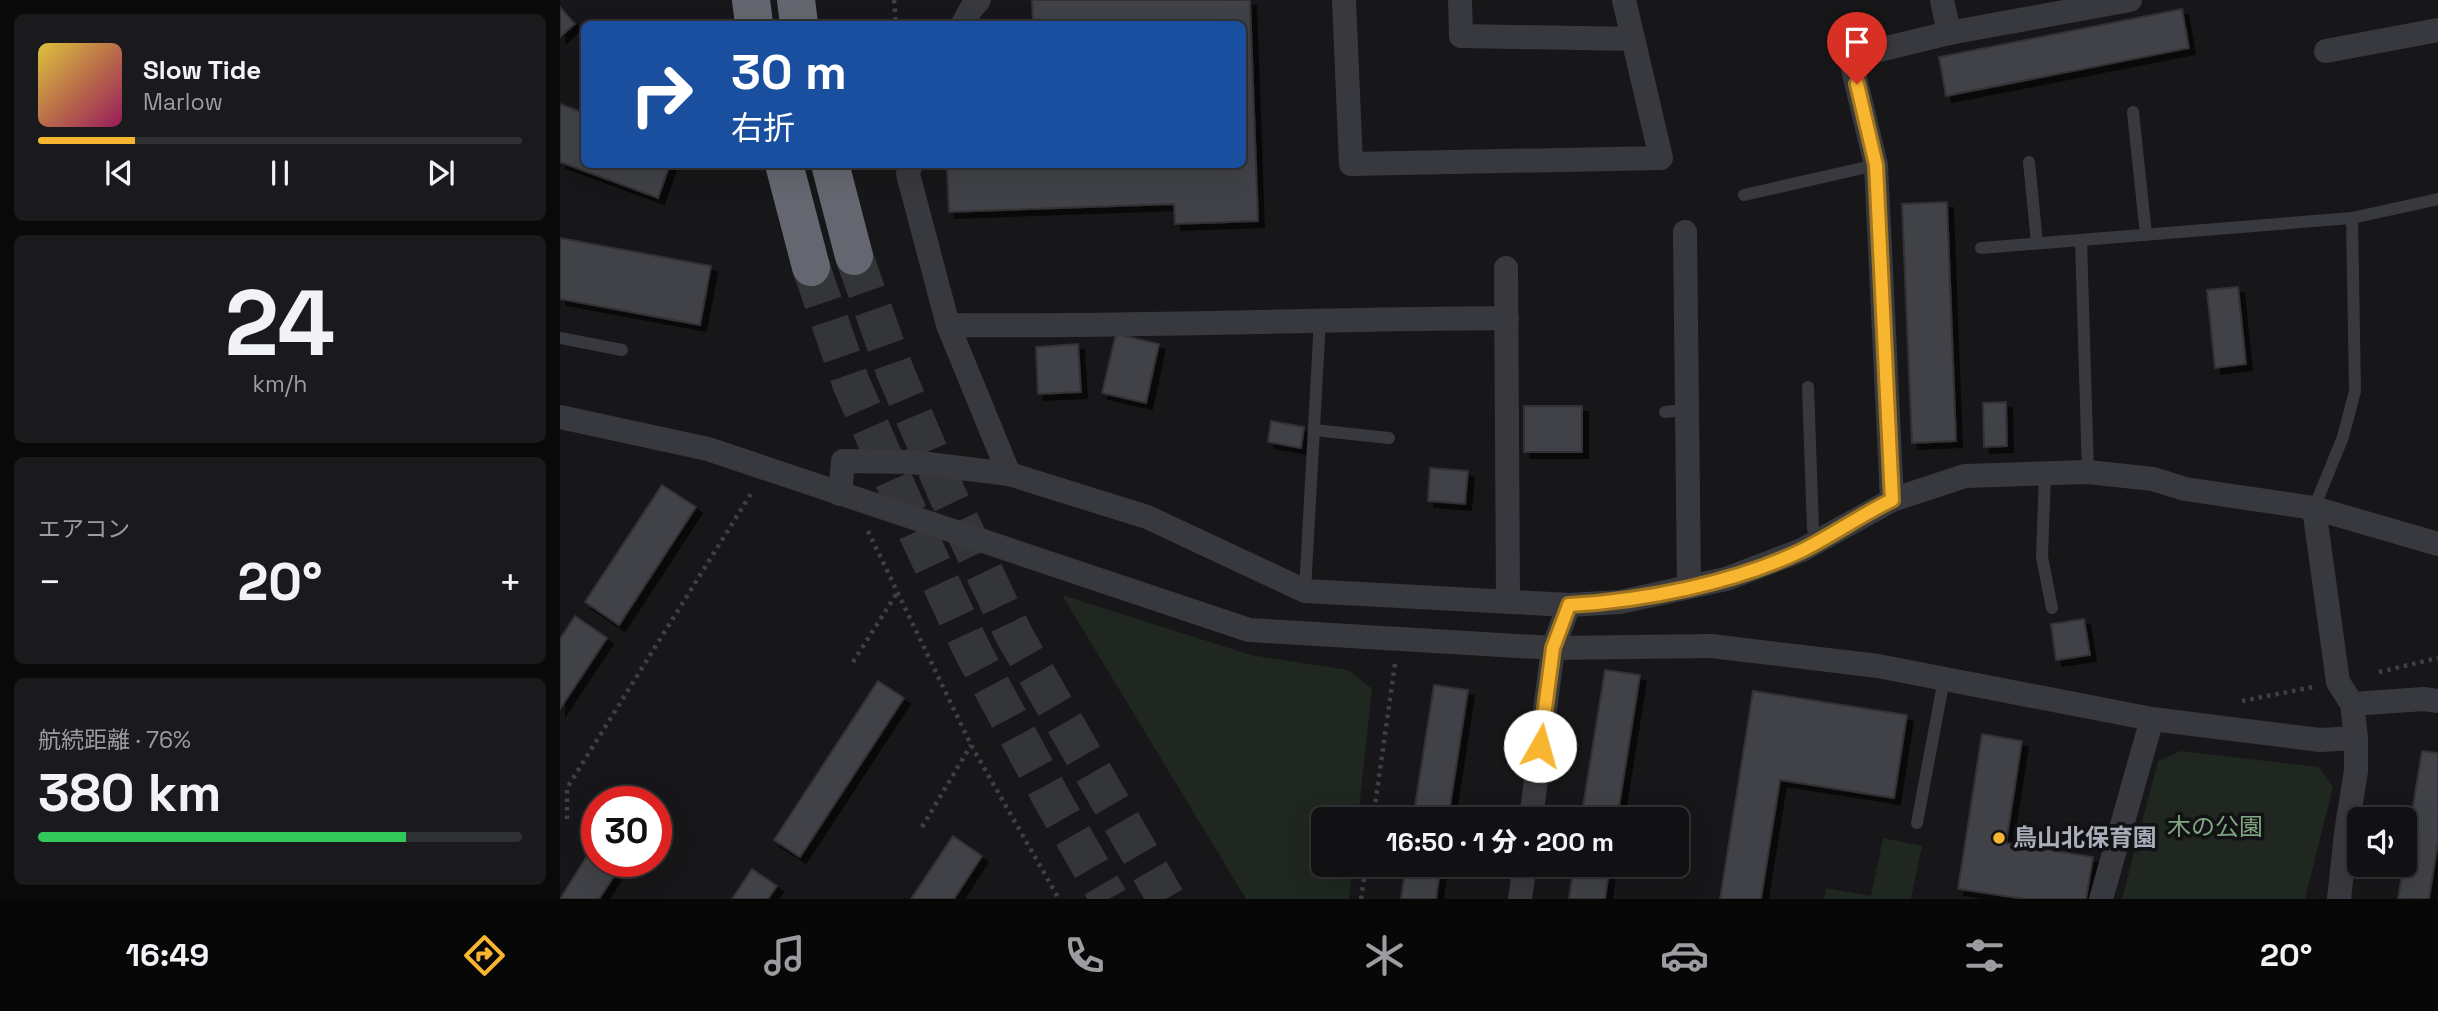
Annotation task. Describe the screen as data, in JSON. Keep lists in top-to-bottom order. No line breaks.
{"parks":["木の公園"],"places":["鳥山北保育園"],"page":{"turn":["30 m","右折"],"song":["Slow Tide","Marlow"],"tile":[["24","km/h"],"エアコン",["航続距離 · 76%","380 km"]],"heat":["−","20°","+"],"limit":"30","trip":"16:50 · 1 分 · 200 m","tabs":["16:49","20°"]}}
